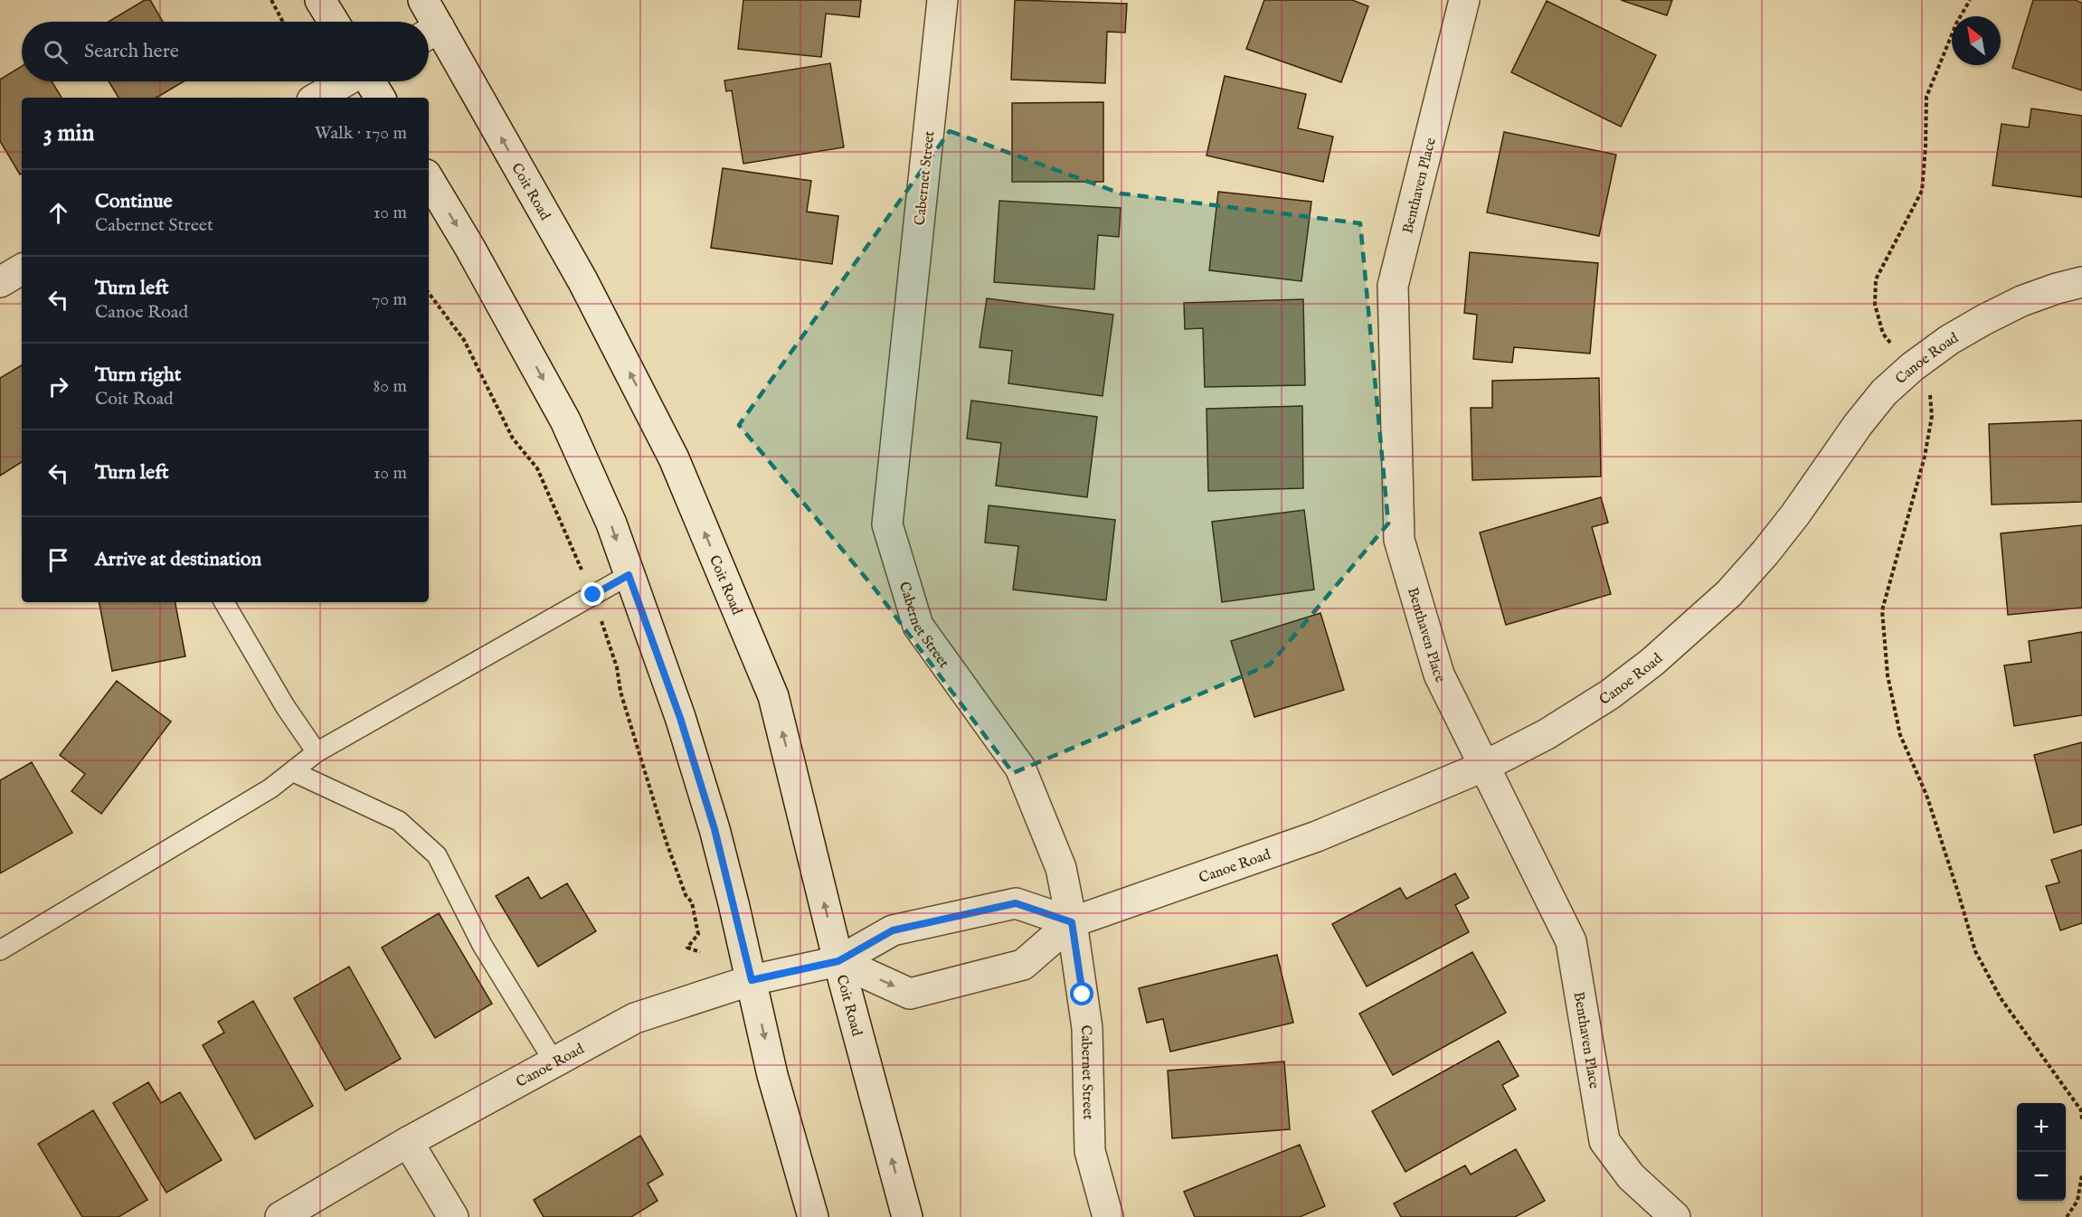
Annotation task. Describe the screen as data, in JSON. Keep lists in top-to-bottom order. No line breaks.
{"streets":{"street":["Cabernet Street","Benthaven Place","Coit Road","Canoe Road"]},"crossings":[["Cabernet Street","Canoe Road"],["Benthaven Place","Canoe Road"],["Coit Road","Canoe Road"]],"north":"top left","page":{"search":"Search here","heading":["3 min","Walk · 170 m"],"list":[["Continue","Cabernet Street","10 m"],["Turn left","Canoe Road","70 m"],["Turn right","Coit Road","80 m"],["Turn left","10 m"],"Arrive at destination"],"map_buttons":["+","−"]}}
